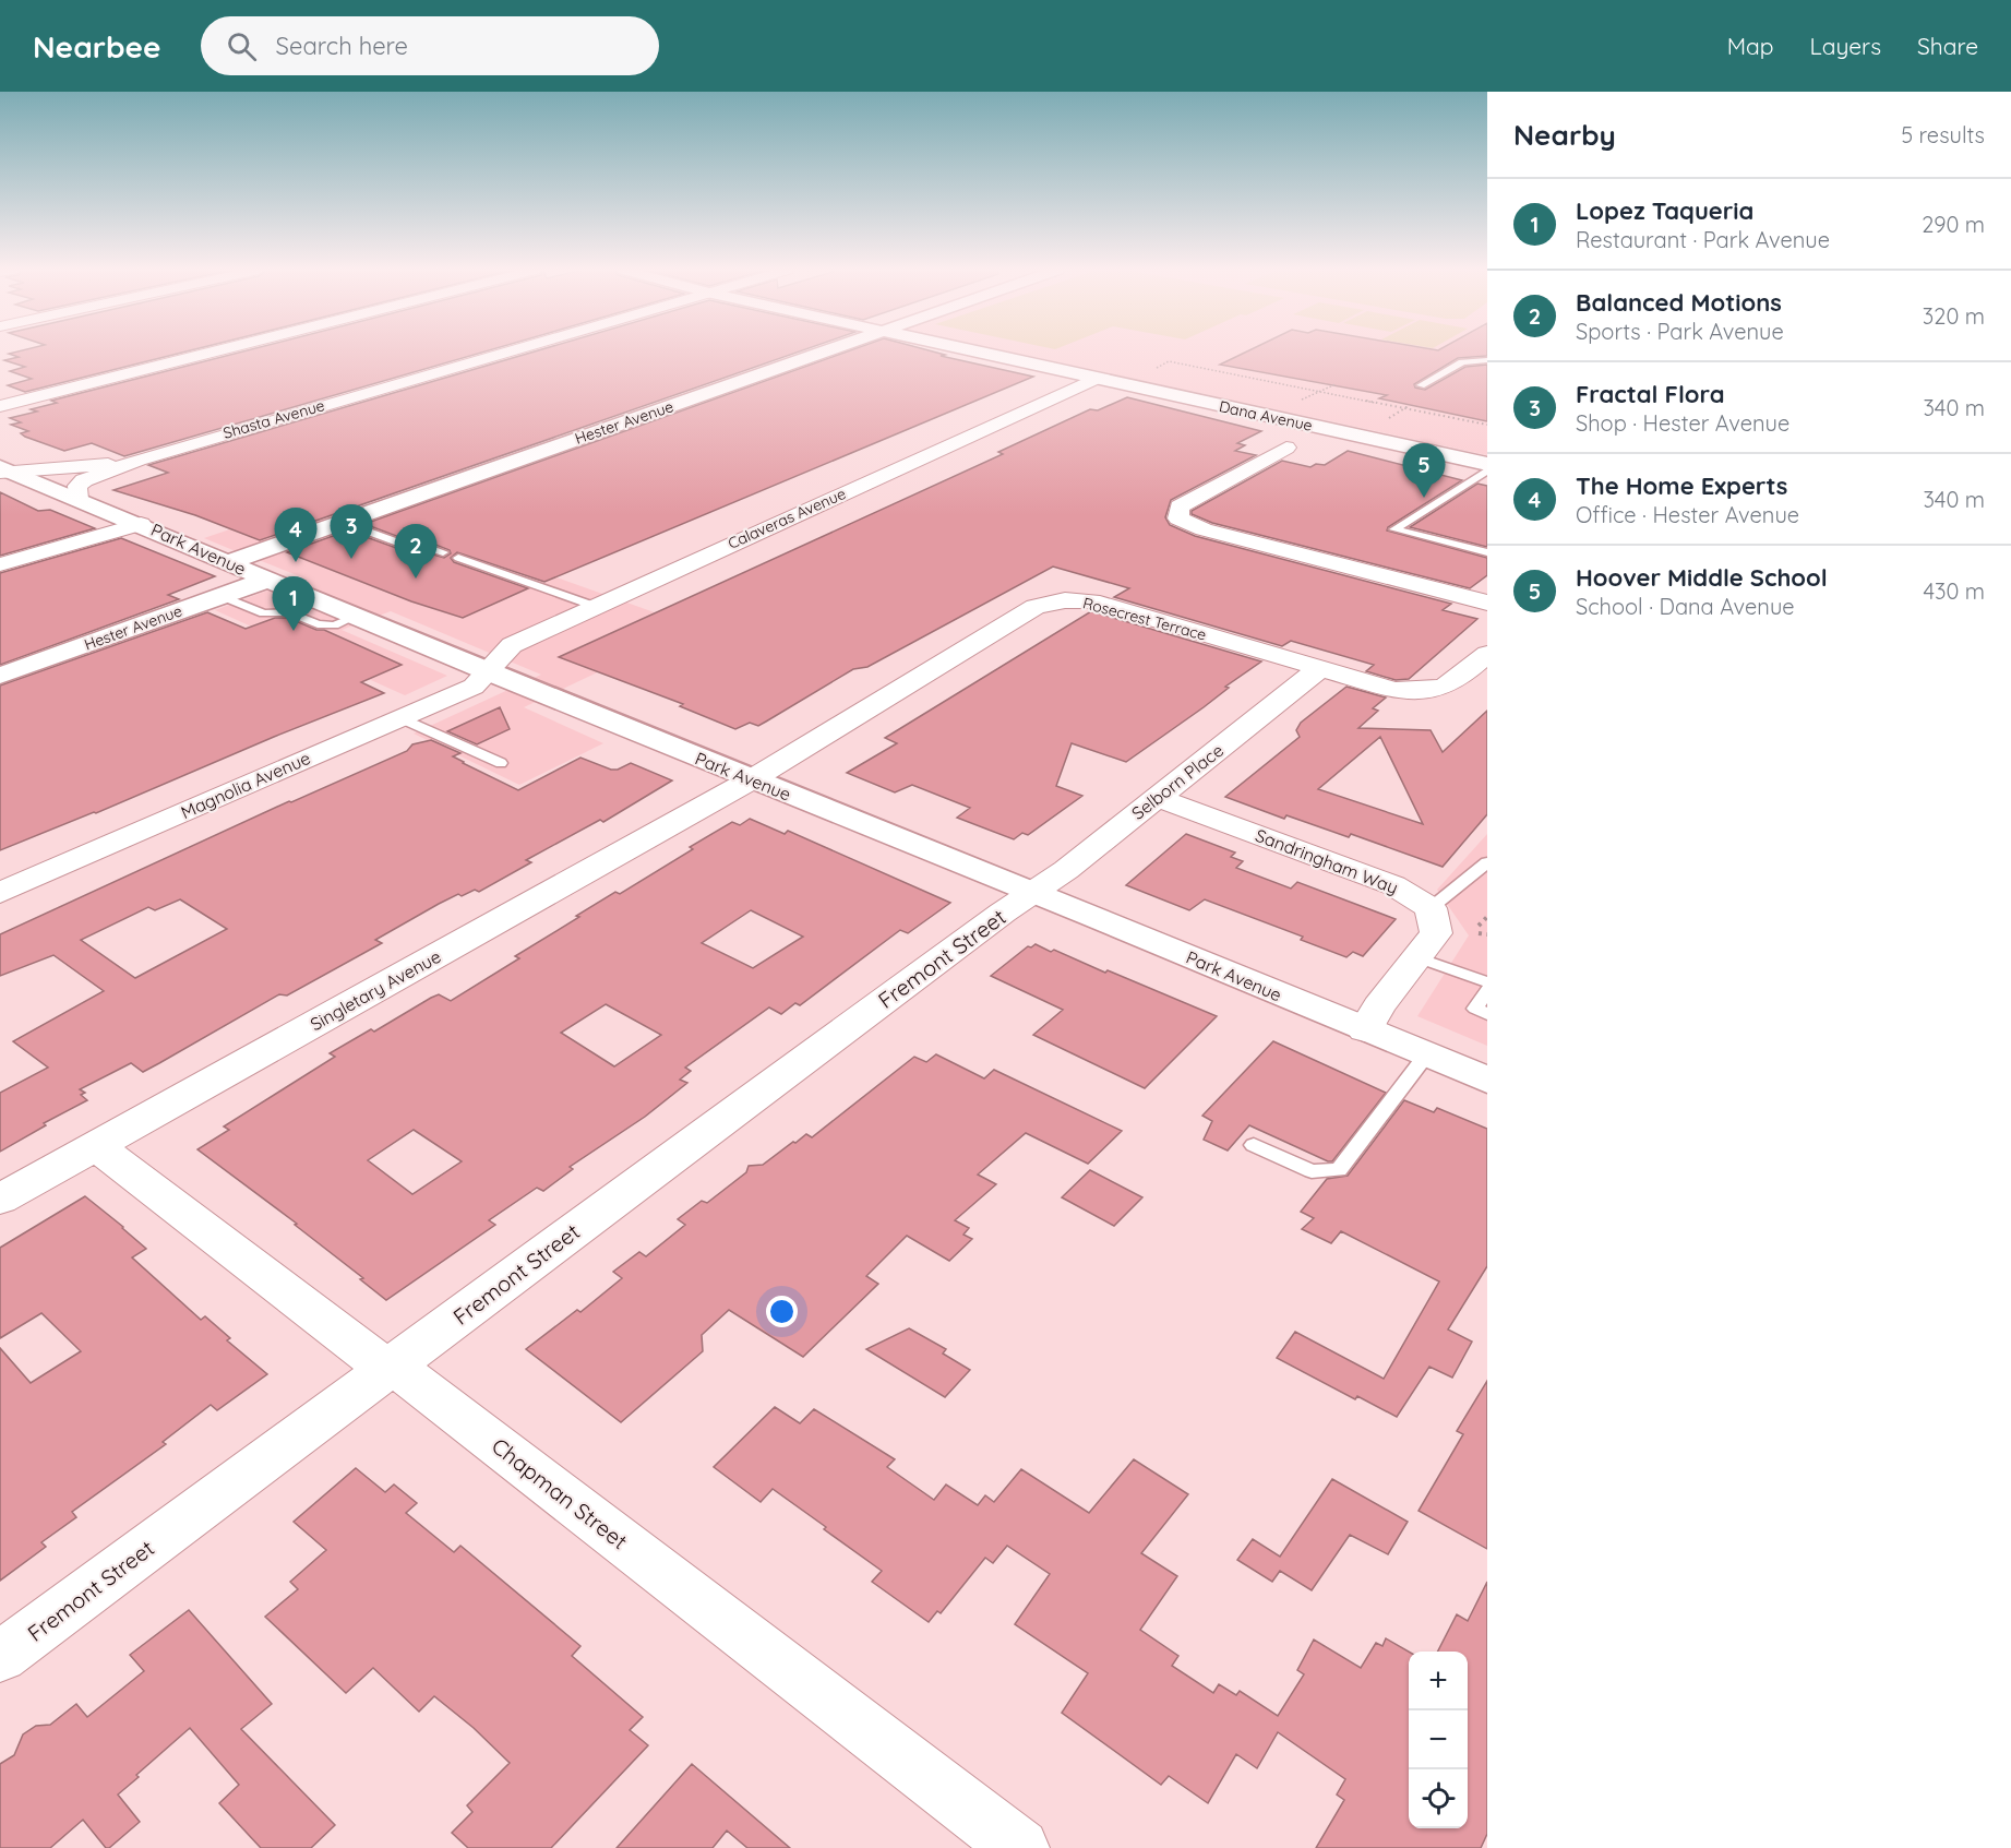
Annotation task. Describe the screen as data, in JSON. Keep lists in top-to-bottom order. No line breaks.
{"streets":{"street":["Dana Avenue","Shasta Avenue","Hester Avenue","Calaveras Avenue","Park Avenue","Rosecrest Terrace","Selborn Place","Magnolia Avenue","Sandringham Way","Fremont Street","Singletary Avenue","Chapman Street"]},"crossings":[["Dana Avenue","Calaveras Avenue"],["Shasta Avenue","Park Avenue"],["Hester Avenue","Park Avenue"],["Calaveras Avenue","Park Avenue"],["Calaveras Avenue","Magnolia Avenue"],["Park Avenue","Rosecrest Terrace"],["Park Avenue","Selborn Place"],["Park Avenue","Magnolia Avenue"],["Park Avenue","Fremont Street"],["Park Avenue","Singletary Avenue"],["Rosecrest Terrace","Selborn Place"],["Rosecrest Terrace","Singletary Avenue"],["Selborn Place","Sandringham Way"],["Selborn Place","Fremont Street"],["Fremont Street","Chapman Street"],["Singletary Avenue","Chapman Street"]],"page":{"header":"Nearbee","search":"Search here","nav":["Map","Layers","Share"],"heading":["Nearby","5 results"],"list":[{"mark":"1","name":"Lopez Taqueria","note":"Restaurant · Park Avenue","value":"290 m"},{"mark":"2","name":"Balanced Motions","note":"Sports · Park Avenue","value":"320 m"},{"mark":"3","name":"Fractal Flora","note":"Shop · Hester Avenue","value":"340 m"},{"mark":"4","name":"The Home Experts","note":"Office · Hester Avenue","value":"340 m"},{"mark":"5","name":"Hoover Middle School","note":"School · Dana Avenue","value":"430 m"}],"pins":["5","3","4","2","1"],"map_buttons":["+","−"]}}
